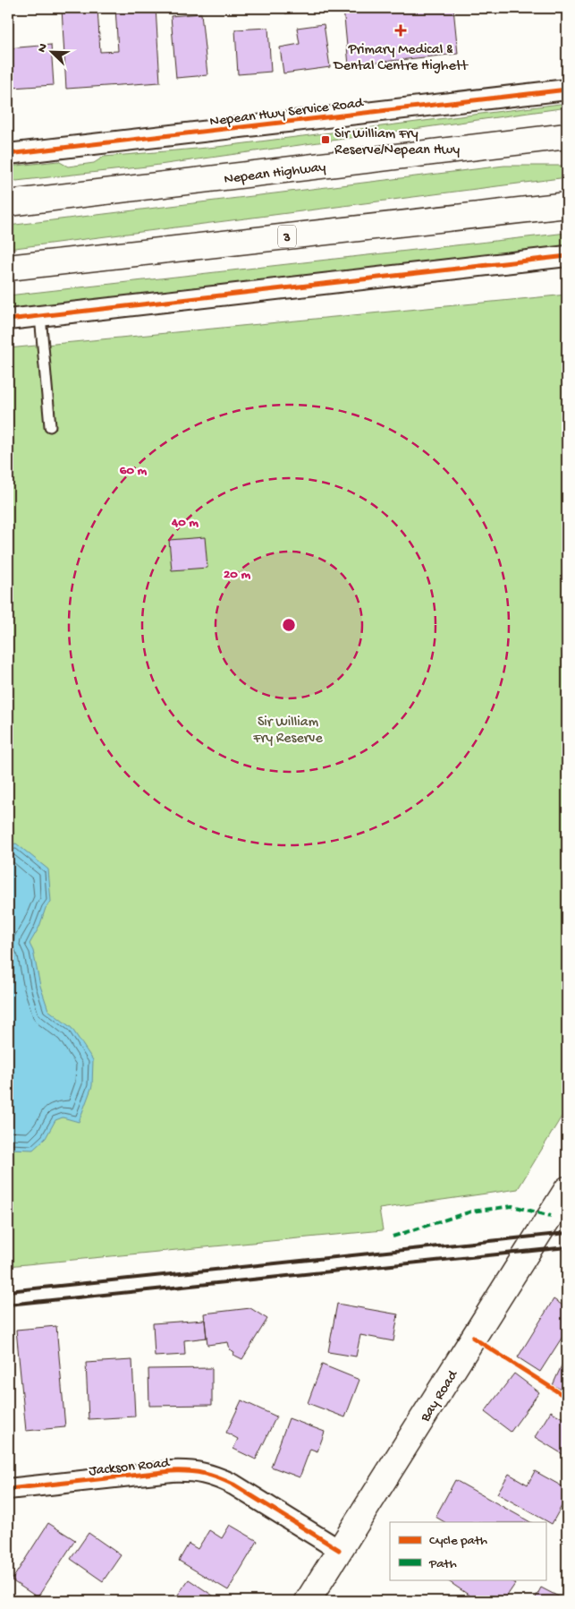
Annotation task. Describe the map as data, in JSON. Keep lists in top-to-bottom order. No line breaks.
{"streets":{"main road":["Nepean Highway","3","Bay Road"],"street":["Nepean Hwy Service Road","Jackson Road"]},"crossings":[["Bay Road","Jackson Road"]],"parks":["Sir William Fry Reserve"],"places":{"health":["Primary Medical & Dental Centre Highett"],"transit":["Sir William Fry Reserve/Nepean Hwy"]},"legend":["Cycle path","Path"],"north":"top left","rings":["60 m","40 m","20 m"]}
